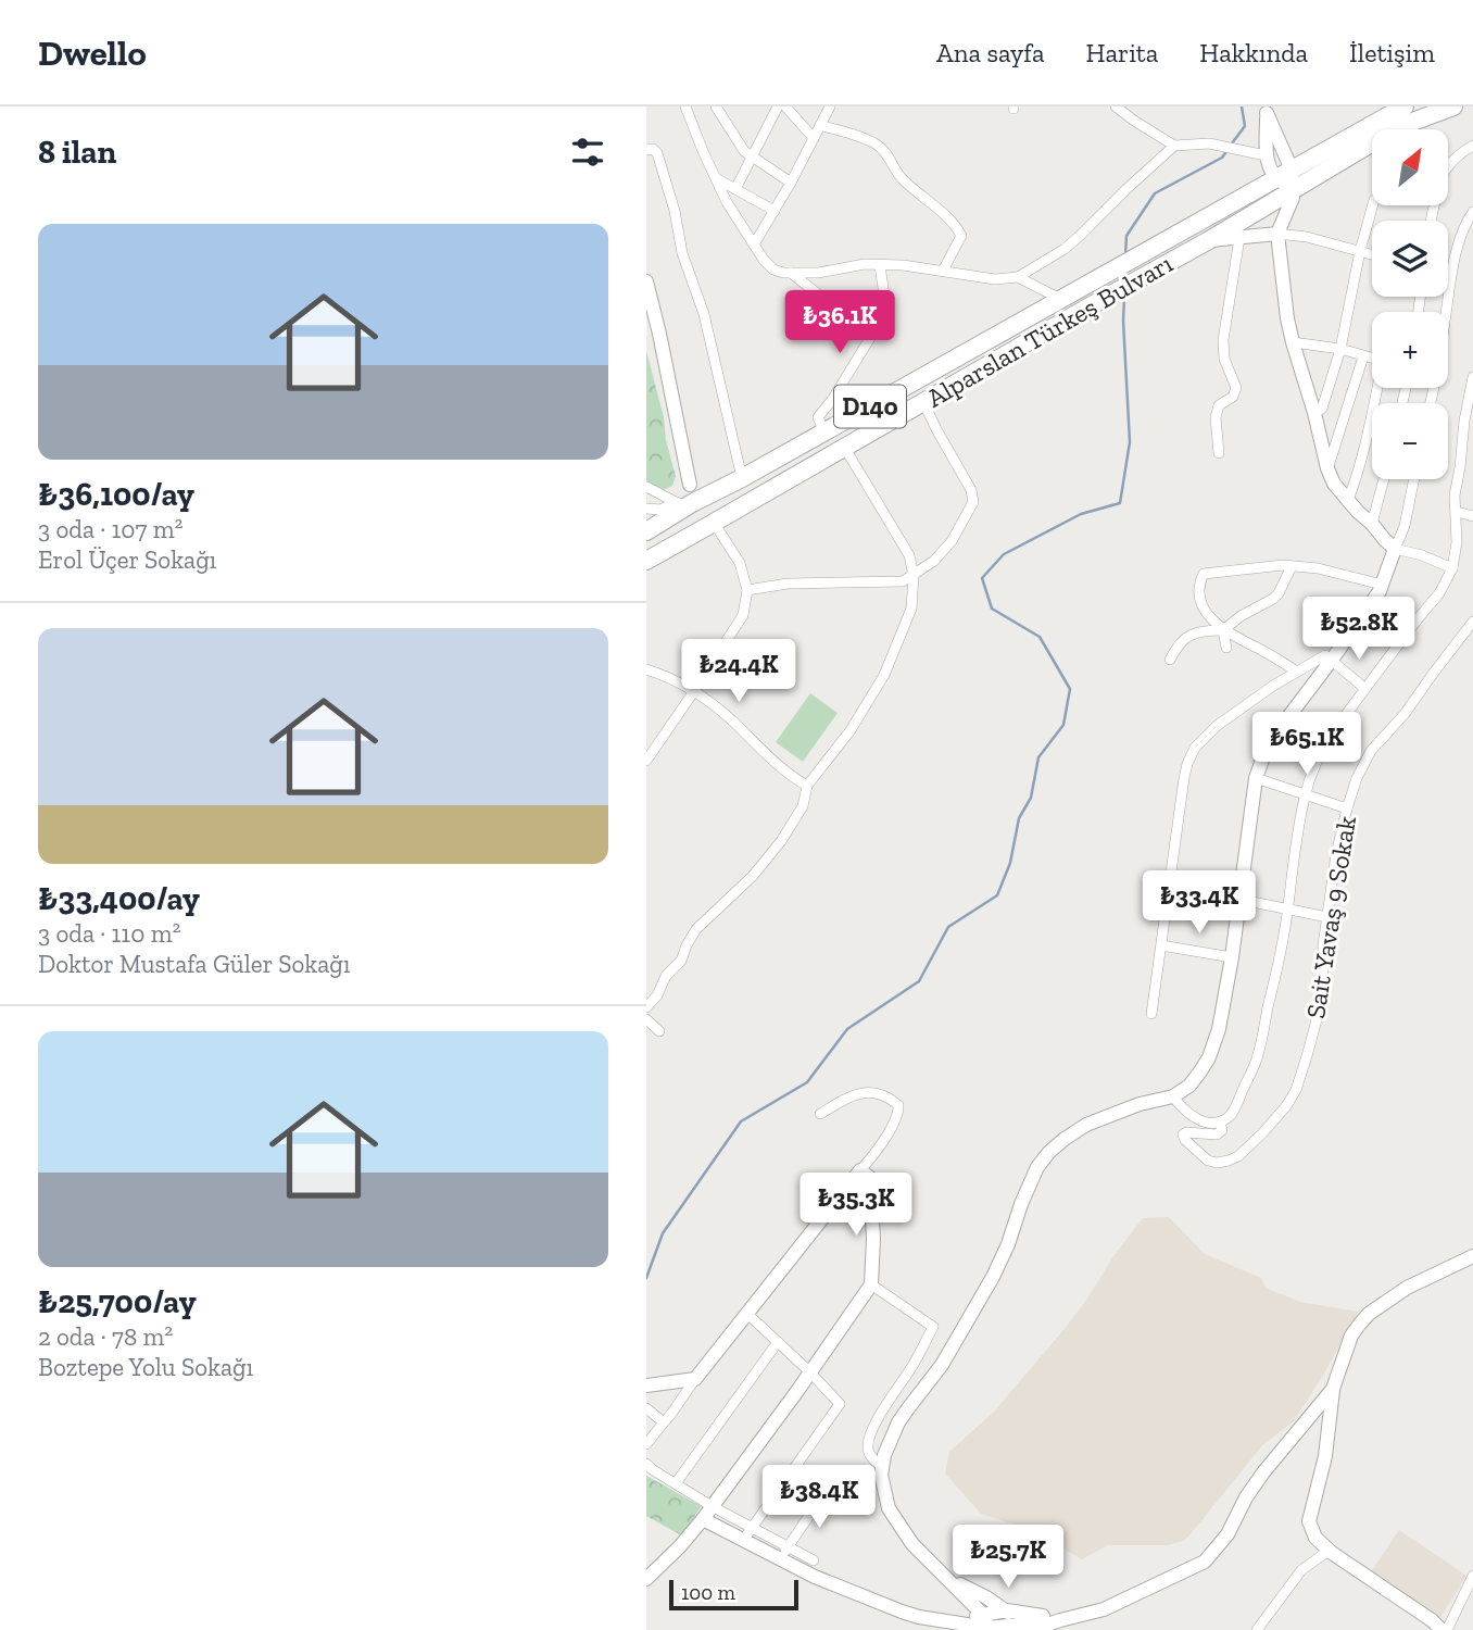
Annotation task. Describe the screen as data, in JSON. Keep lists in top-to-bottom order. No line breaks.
{"streets":{"highway":["Alparslan Türkeş Bulvarı","D140"],"street":["Sait Yavaş 9 Sokak"]},"scale_bar":"100 m","north":"top right","page":{"header":"Dwello","nav":["Ana sayfa","Harita","Hakkında","İletişim"],"heading":"8 ilan","map_buttons":["+","−"],"list":[{"name":"₺36,100/ay","note":"3 oda · 107 m² · Erol Üçer Sokağı"},{"name":"₺33,400/ay","note":"3 oda · 110 m² · Doktor Mustafa Güler Sokağı"},{"name":"₺25,700/ay","note":"2 oda · 78 m² · Boztepe Yolu Sokağı"}],"price":["₺36.1K","₺52.8K","₺24.4K","₺65.1K","₺33.4K","₺35.3K","₺38.4K","₺25.7K"],"scale":"100 m"}}
